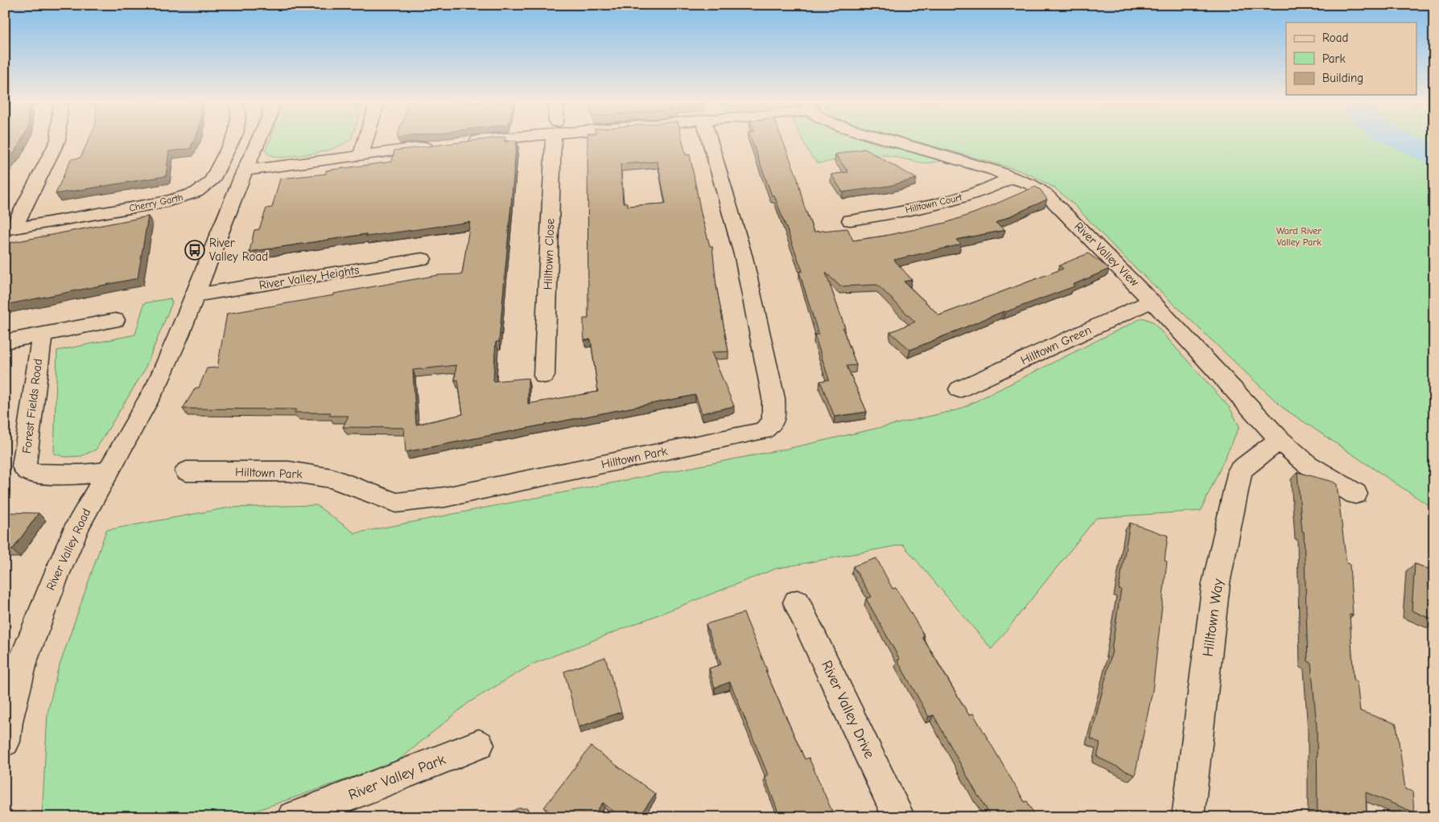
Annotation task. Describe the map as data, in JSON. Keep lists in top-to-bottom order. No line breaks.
{"streets":{"street":["Cherry Garth","Hilltown Court","Hilltown Close","River Valley View","River Valley Heights","Hilltown Green","Forest Fields Road","Hilltown Park","River Valley Road","Hilltown Way","River Valley Drive","River Valley Park"]},"crossings":[["Hilltown Court","River Valley View"],["River Valley View","Hilltown Green"],["River Valley View","Hilltown Way"],["River Valley Heights","River Valley Road"],["Forest Fields Road","River Valley Road"]],"parks":["Ward River Valley Park"],"places":{"bus stop":["River Valley Road"]},"legend":["Road","Park","Building"]}
